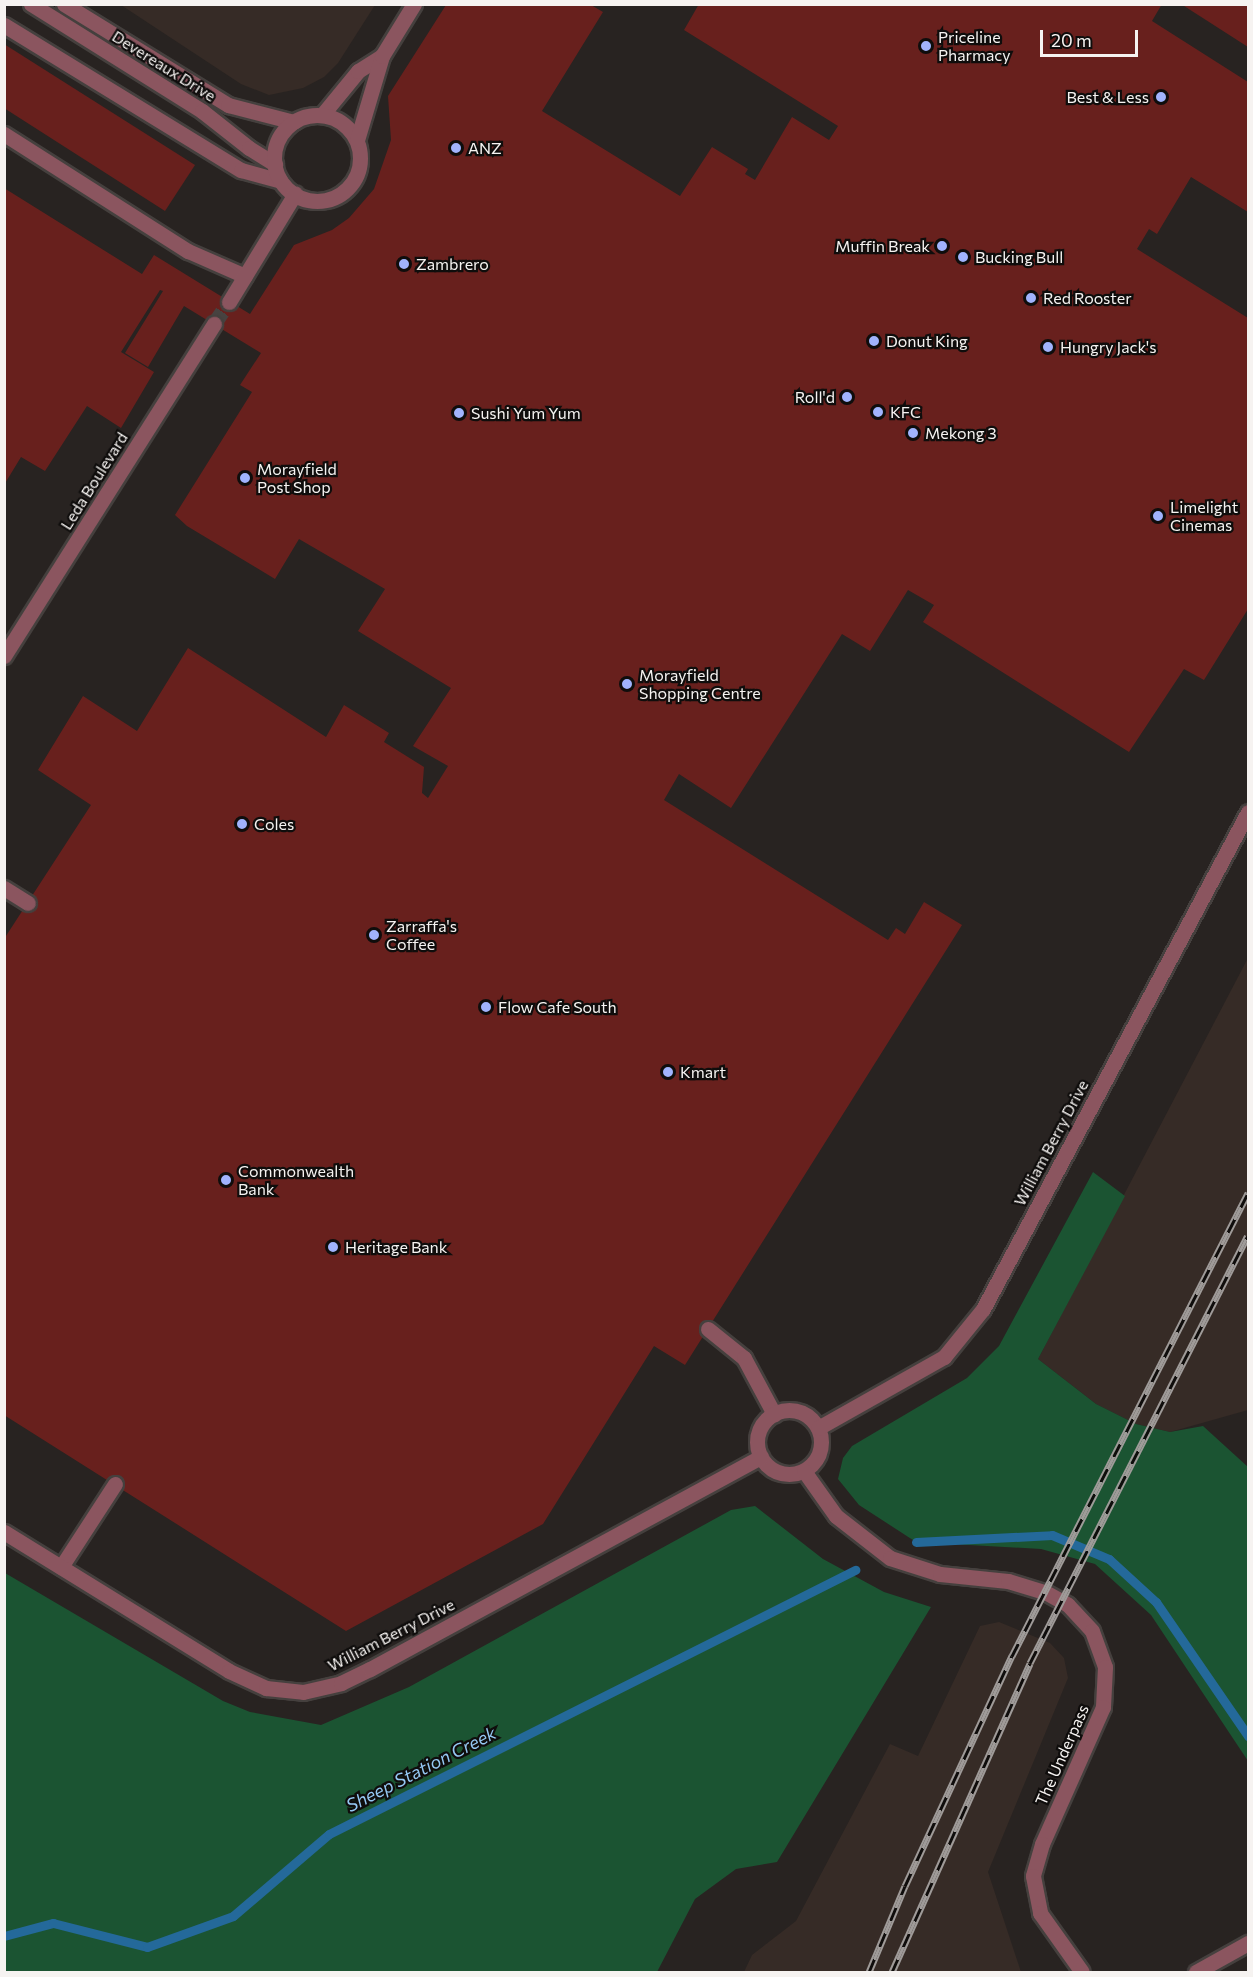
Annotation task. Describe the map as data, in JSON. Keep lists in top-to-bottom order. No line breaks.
{"streets":{"street":["Devereaux Drive","Leda Boulevard","William Berry Drive","The Underpass"]},"crossings":[["William Berry Drive","The Underpass"]],"water":["Sheep Station Creek"],"places":["Priceline Pharmacy","Best & Less","ANZ","Muffin Break","Bucking Bull","Zambrero","Red Rooster","Donut King","Hungry Jack's","Roll'd","KFC","Sushi Yum Yum","Mekong 3","Morayfield Post Shop","Limelight Cinemas","Morayfield Shopping Centre","Coles","Zarraffa's Coffee","Flow Cafe South","Kmart","Commonwealth Bank","Heritage Bank"],"scale_bar":"20 m"}
